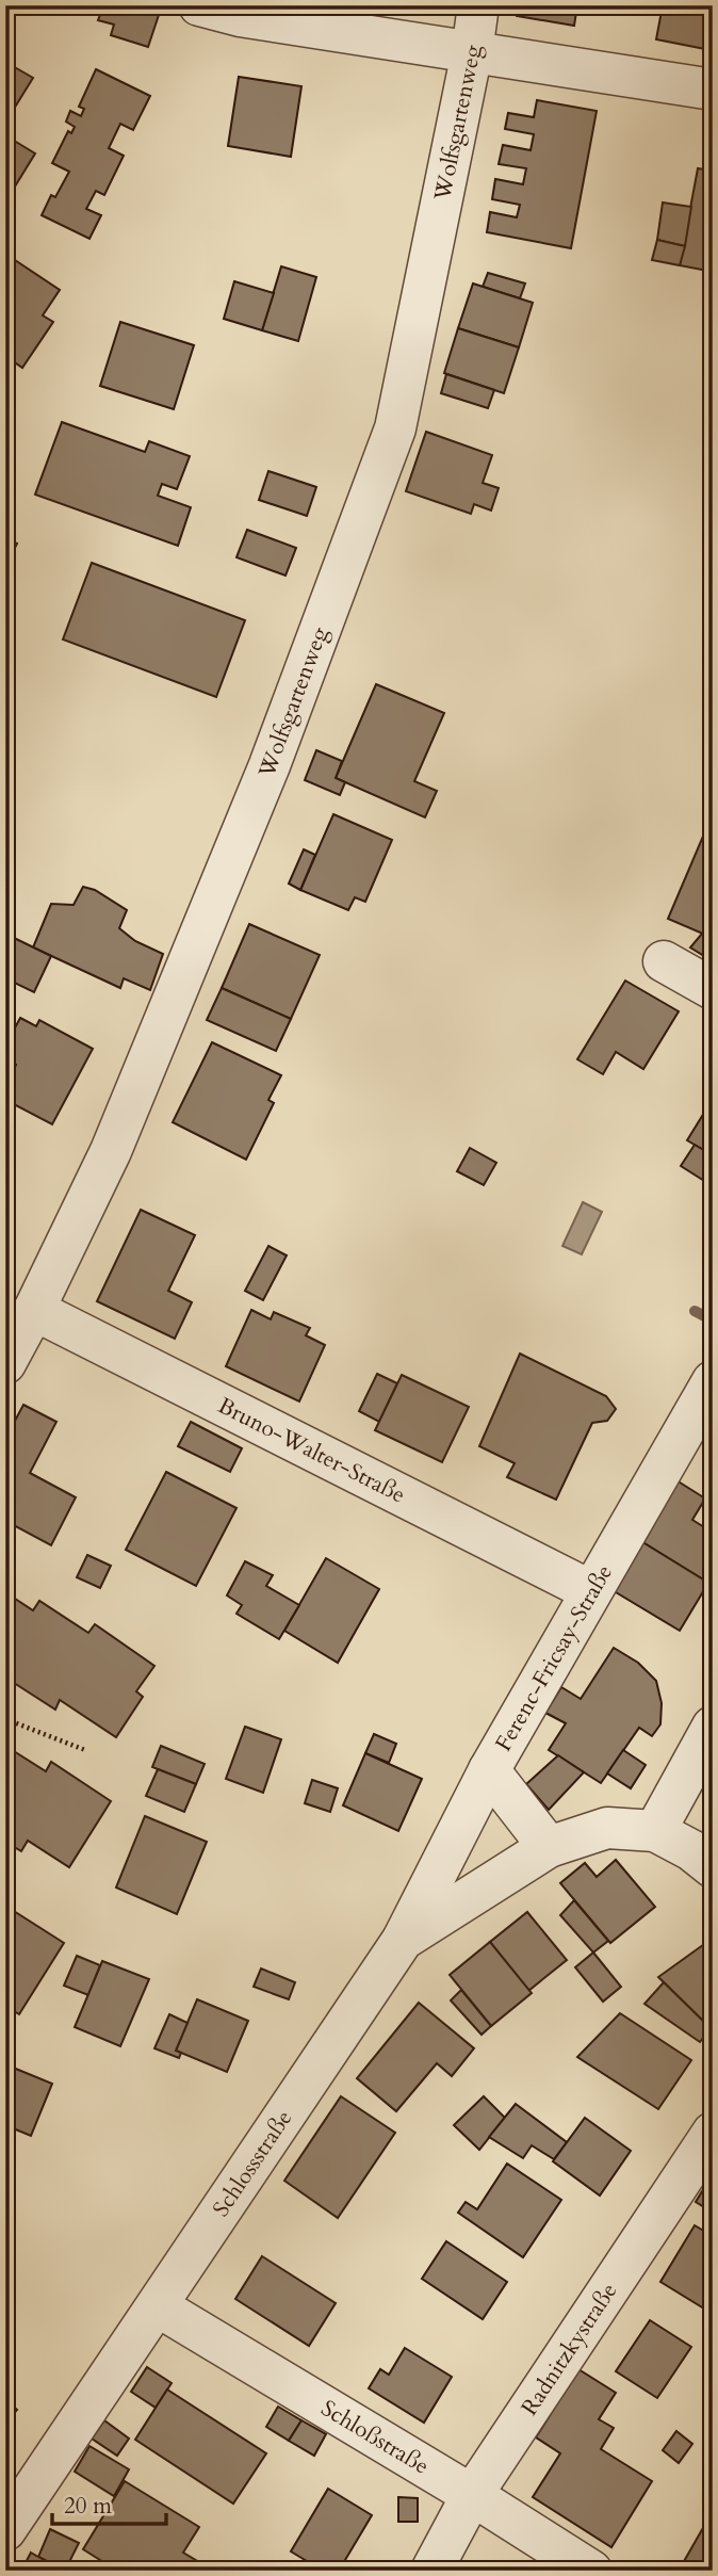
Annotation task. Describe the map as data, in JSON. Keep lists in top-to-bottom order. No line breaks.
{"streets":{"street":["Wolfsgartenweg","Bruno-Walter-Straße","Ferenc-Fricsay-Straße","Schlossstraße","Radnitzkystraße","Schloßstraße"]},"crossings":[["Wolfsgartenweg","Bruno-Walter-Straße"],["Bruno-Walter-Straße","Ferenc-Fricsay-Straße"],["Ferenc-Fricsay-Straße","Schlossstraße"],["Schlossstraße","Schloßstraße"],["Radnitzkystraße","Schloßstraße"]],"scale_bar":"20 m"}
